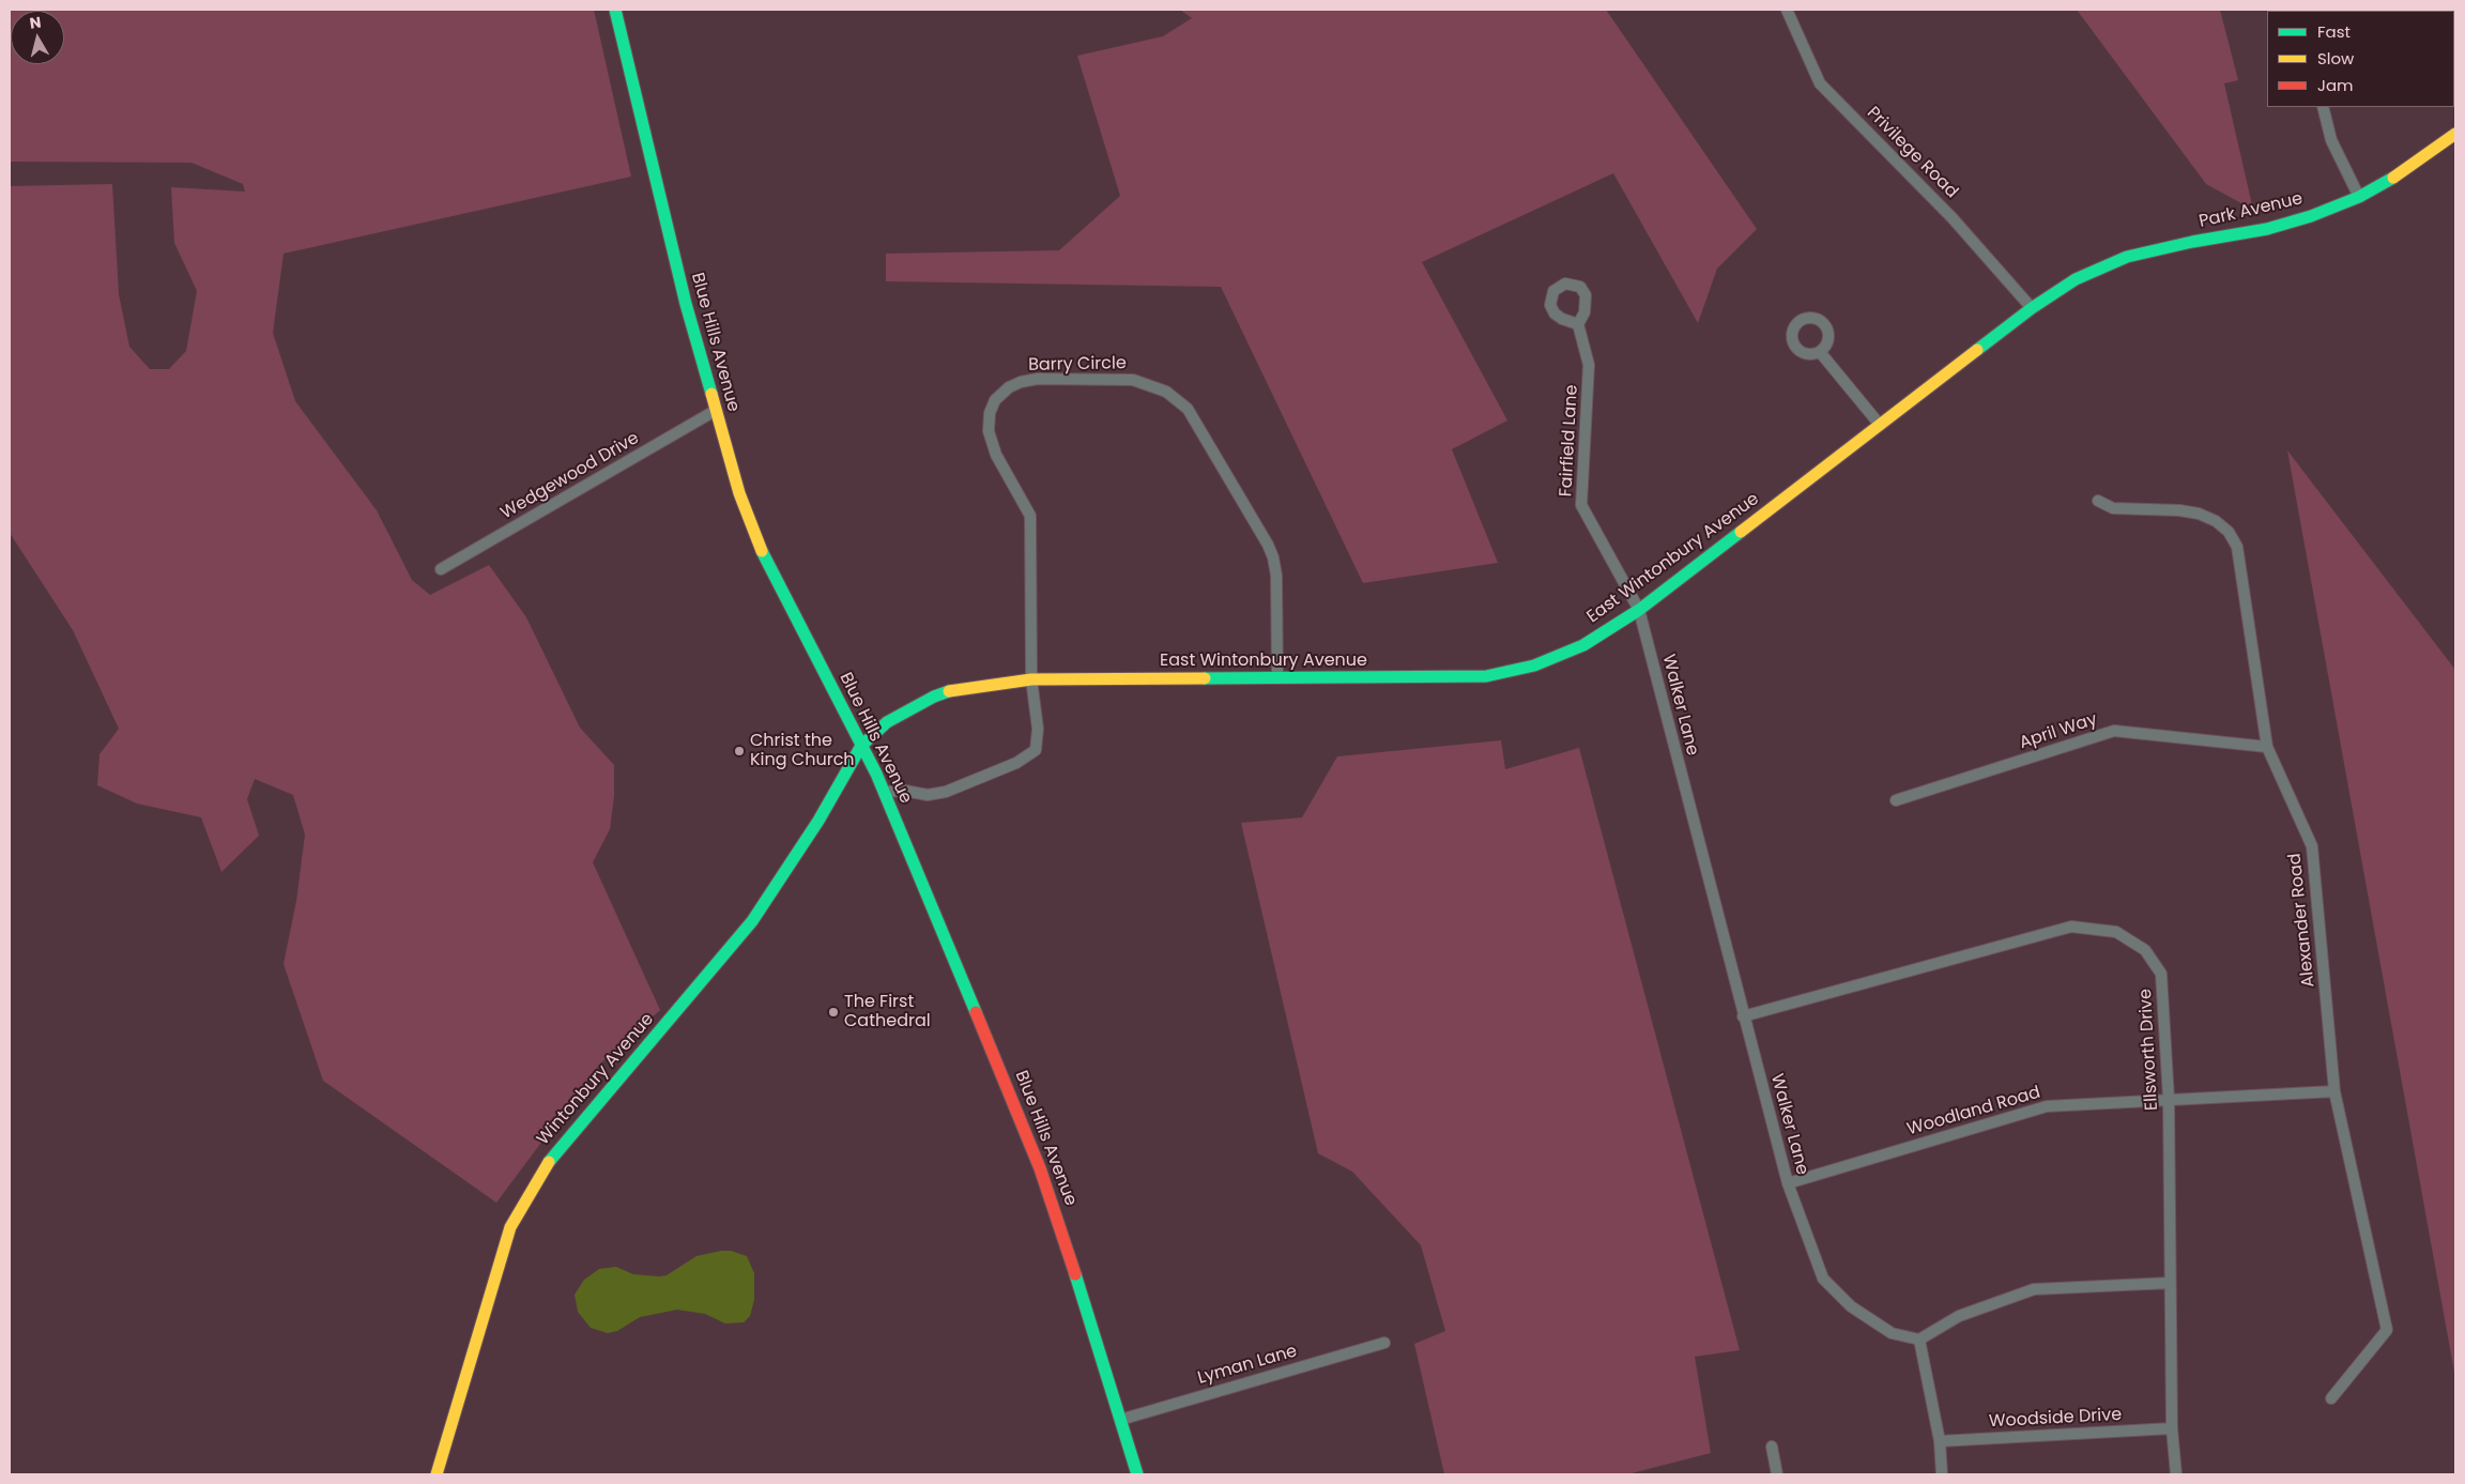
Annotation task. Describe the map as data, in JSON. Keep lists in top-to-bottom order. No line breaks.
{"streets":{"main road":["Park Avenue","Blue Hills Avenue","East Wintonbury Avenue","Wintonbury Avenue"],"street":["Privilege Road","Barry Circle","Fairfield Lane","Wedgewood Drive","Walker Lane","April Way","Alexander Road","Ellsworth Drive","Woodland Road","Lyman Lane","Woodside Drive"]},"crossings":[["Privilege Road","East Wintonbury Avenue"],["Park Avenue","East Wintonbury Avenue"],["Blue Hills Avenue","Barry Circle"],["Blue Hills Avenue","Wedgewood Drive"],["Blue Hills Avenue","East Wintonbury Avenue"],["Blue Hills Avenue","Wintonbury Avenue"],["Blue Hills Avenue","Lyman Lane"],["Barry Circle","East Wintonbury Avenue"],["Fairfield Lane","East Wintonbury Avenue"],["Fairfield Lane","Walker Lane"],["East Wintonbury Avenue","Walker Lane"],["East Wintonbury Avenue","Wintonbury Avenue"],["Walker Lane","Ellsworth Drive"],["Walker Lane","Woodland Road"],["April Way","Alexander Road"],["Alexander Road","Woodland Road"],["Ellsworth Drive","Woodland Road"],["Ellsworth Drive","Woodside Drive"]],"places":["Christ the King Church","The First Cathedral"],"legend":["Fast","Slow","Jam"],"north":"top"}
